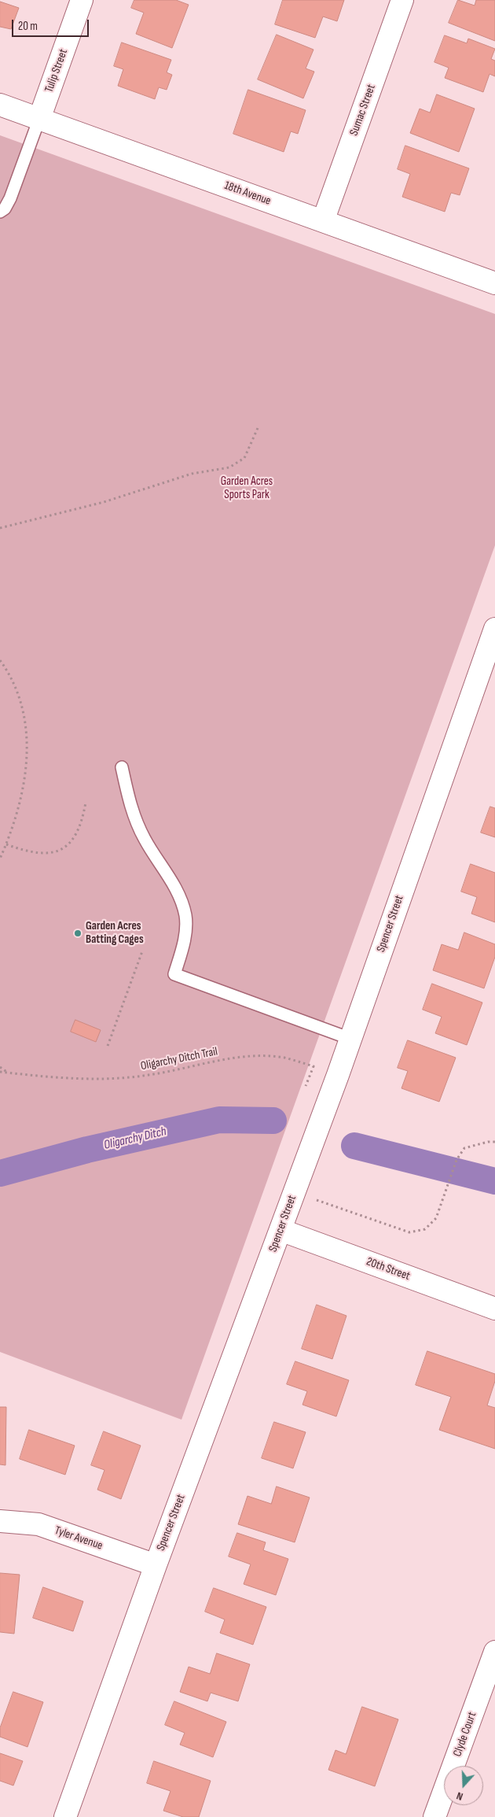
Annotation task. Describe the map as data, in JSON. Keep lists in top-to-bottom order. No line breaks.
{"streets":{"street":["Tulip Street","Sumac Street","18th Avenue","Spencer Street","20th Street","Tyler Avenue","Clyde Court"],"path":["Oligarchy Ditch Trail"]},"crossings":[["Tulip Street","18th Avenue"],["Sumac Street","18th Avenue"],["Spencer Street","20th Street"],["Spencer Street","Tyler Avenue"]],"water":["Oligarchy Ditch"],"parks":["Garden Acres Sports Park"],"places":["Garden Acres Batting Cages"],"scale_bar":"20 m","north":"bottom"}
